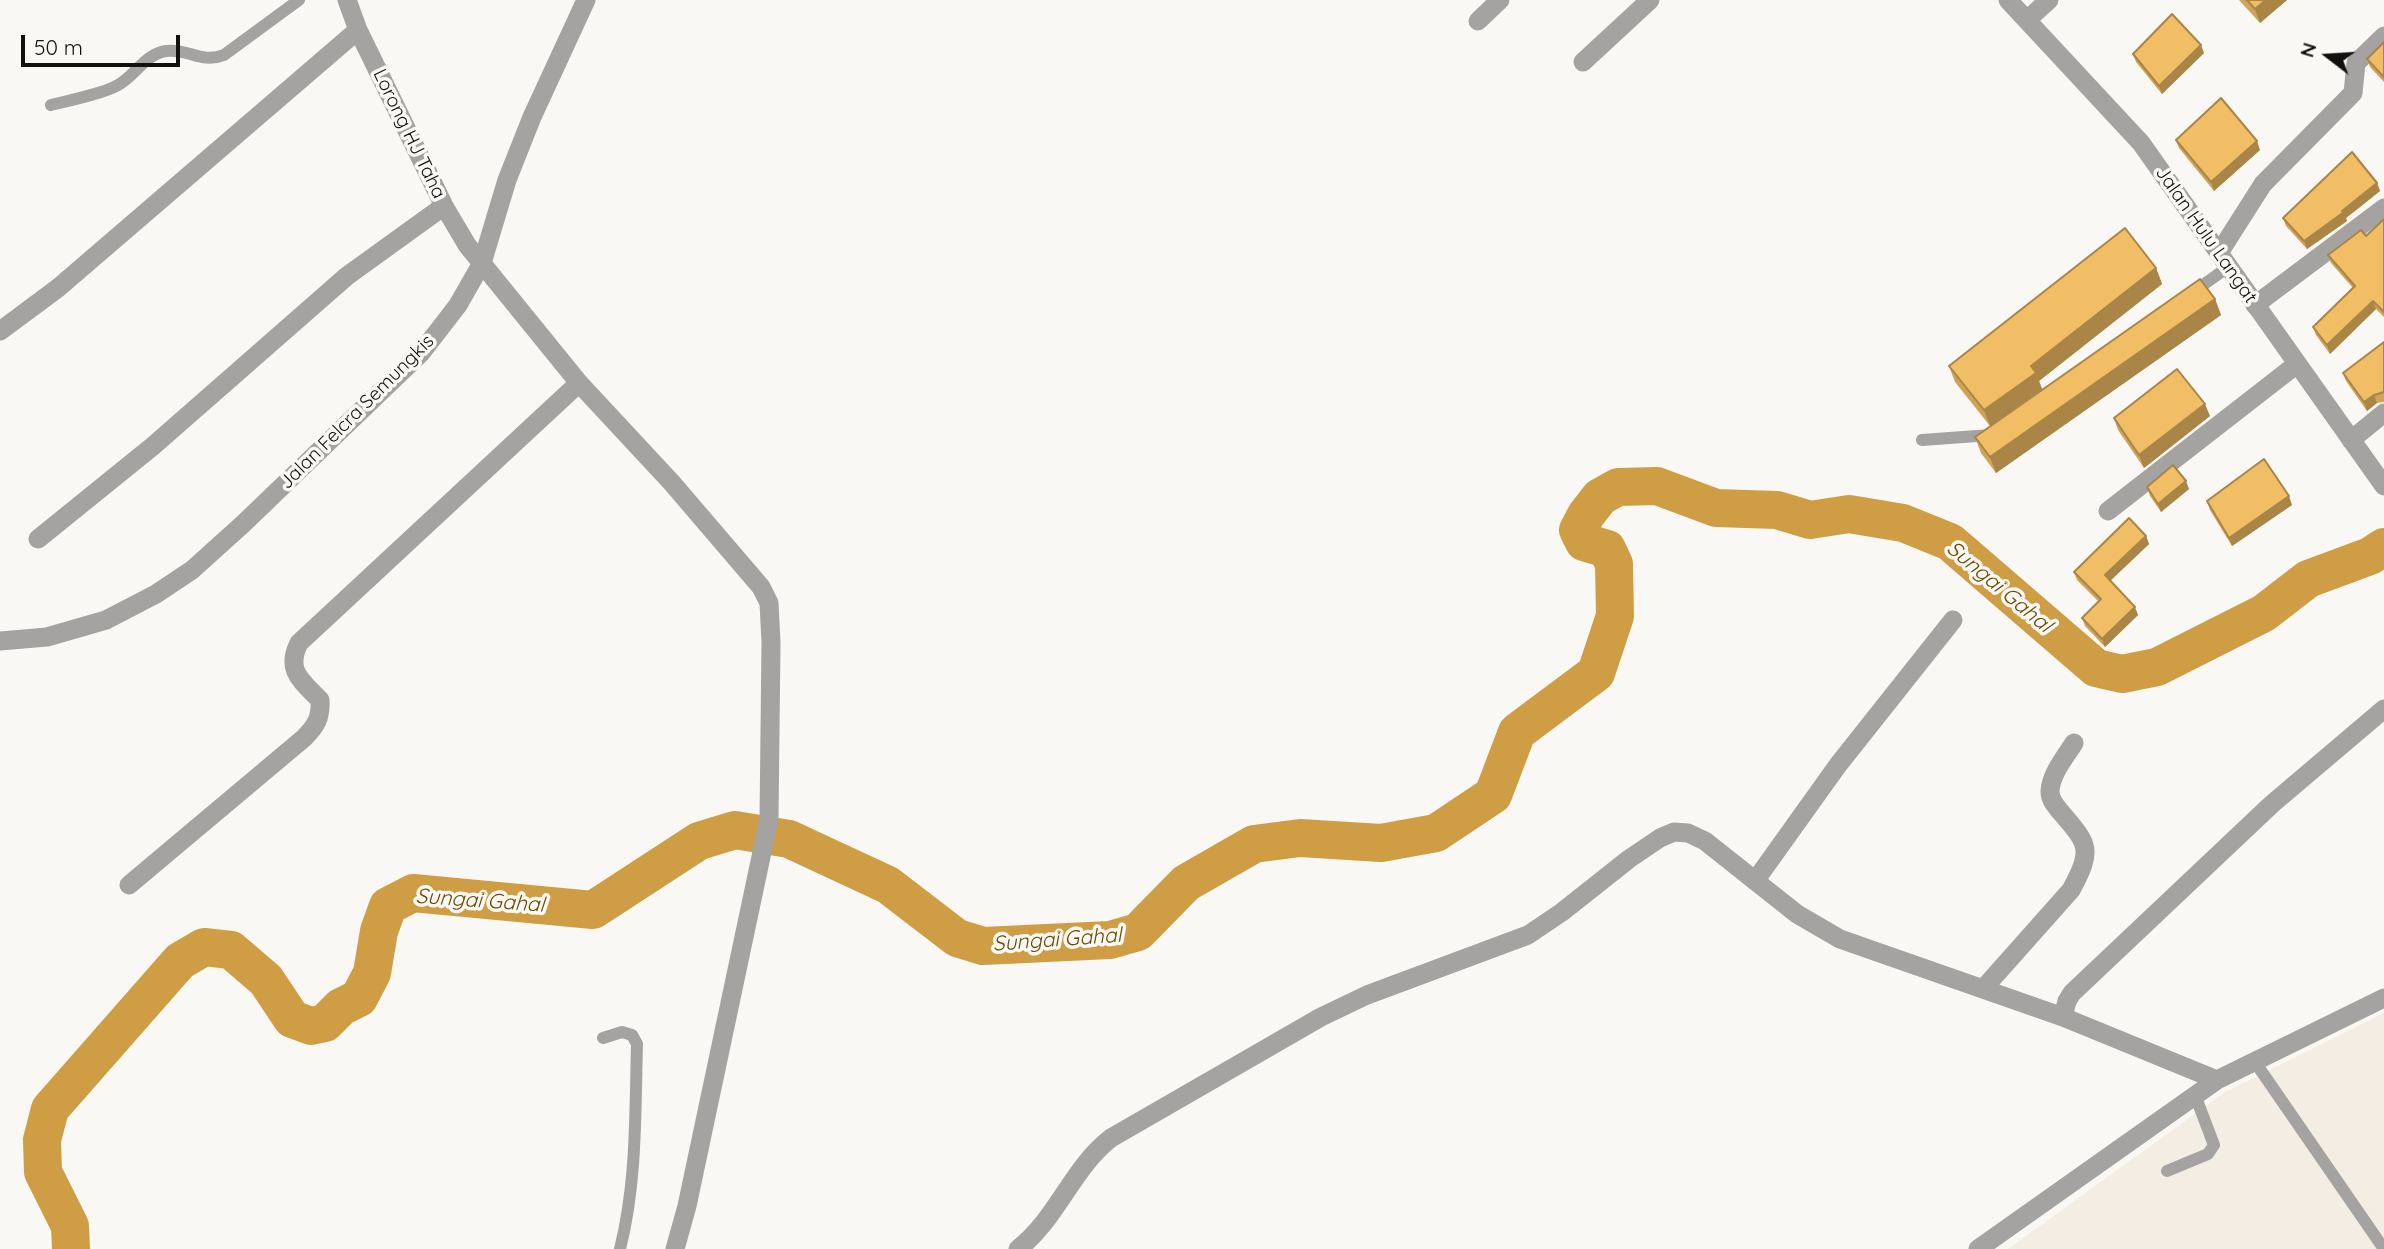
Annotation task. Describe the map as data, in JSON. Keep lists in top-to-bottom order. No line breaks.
{"streets":{"street":["Lorong HJ Taha","Jalan Hulu Langat","Jalan Felcra Semungkis"]},"crossings":[["Lorong HJ Taha","Jalan Felcra Semungkis"]],"water":["Sungai Gahal"],"scale_bar":"50 m","north":"left"}
